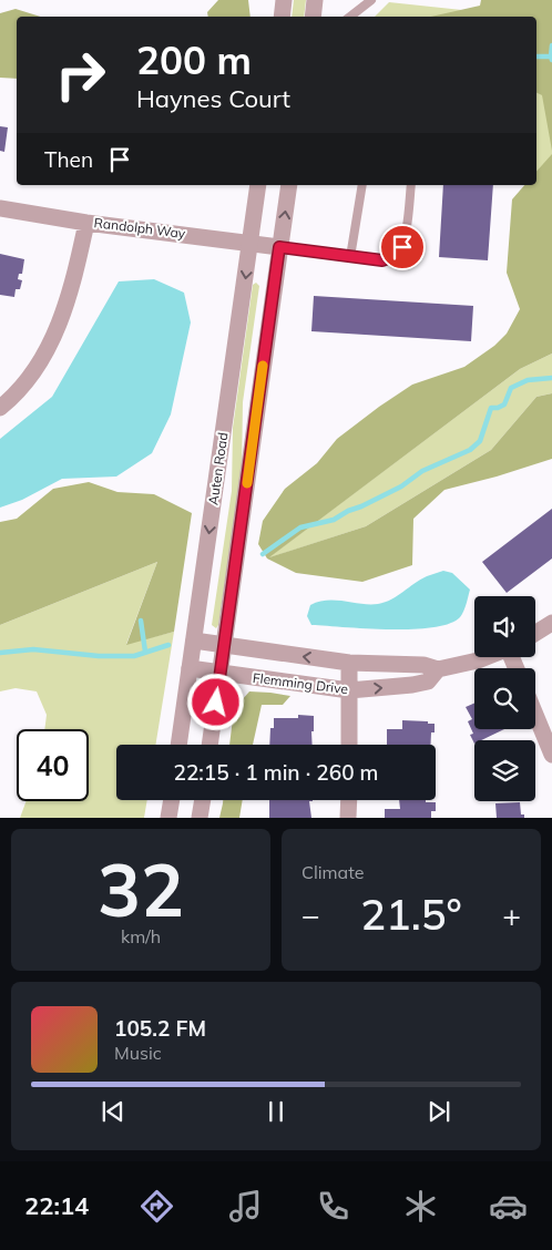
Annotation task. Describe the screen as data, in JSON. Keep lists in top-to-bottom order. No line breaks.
{"streets":{"street":["Randolph Way","Auten Road","Flemming Drive"]},"crossings":[["Randolph Way","Auten Road"],["Auten Road","Flemming Drive"]],"page":{"turn":["200 m","Haynes Court"],"then":"Then","limit":"40","trip":"22:15 · 1 min · 260 m","tile":[["32","km/h"],"Climate"],"heat":["−","21.5°","+"],"song":["105.2 FM","Music"],"tabs":"22:14"}}
